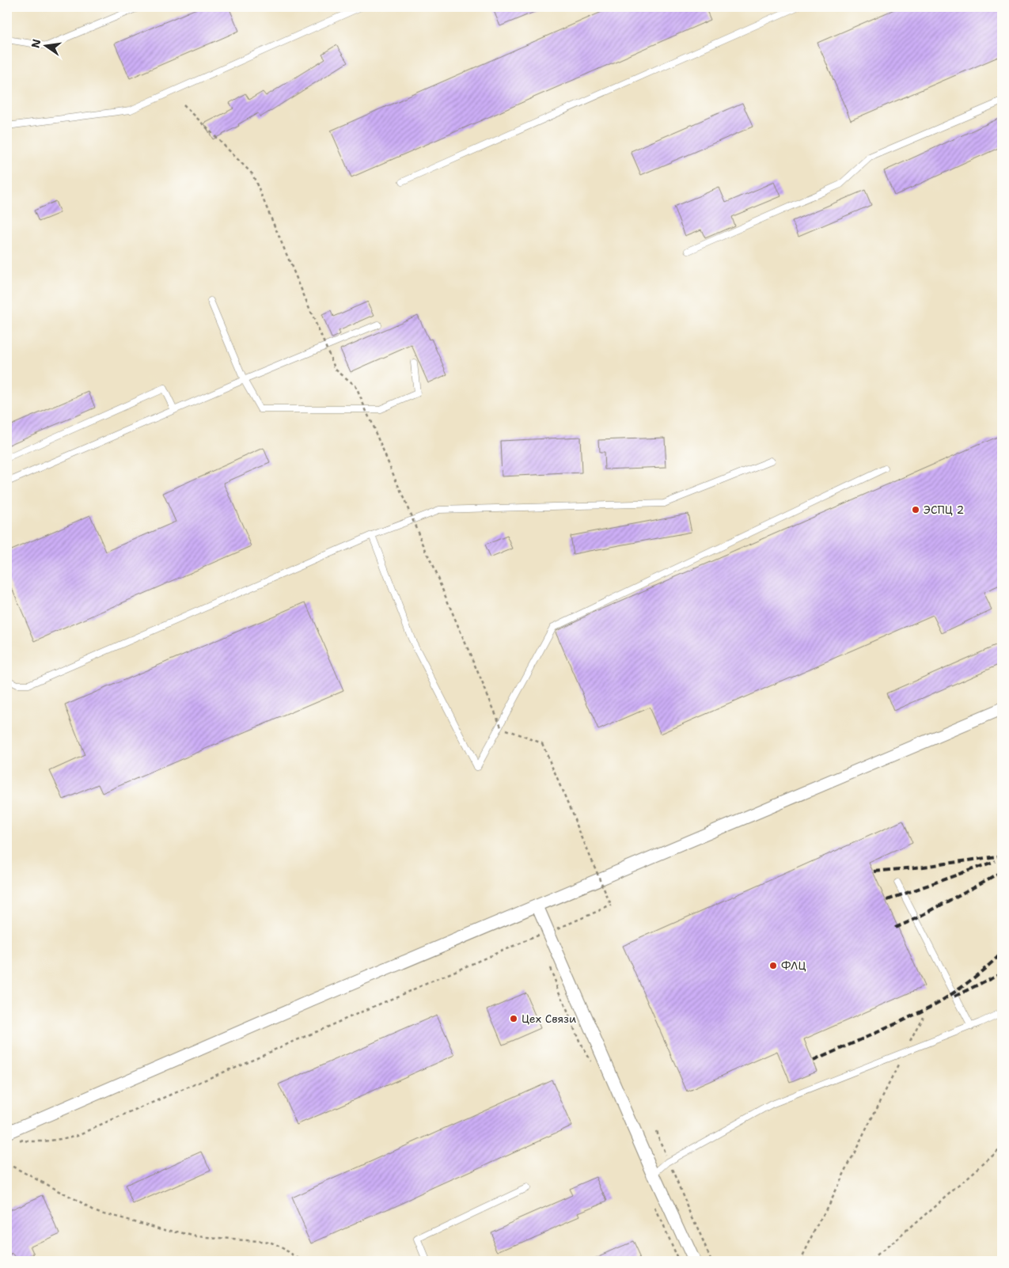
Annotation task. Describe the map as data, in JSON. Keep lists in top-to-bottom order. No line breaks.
{"places":["ЭСПЦ 2","ФЛЦ","Цех Связи"],"north":"left"}
